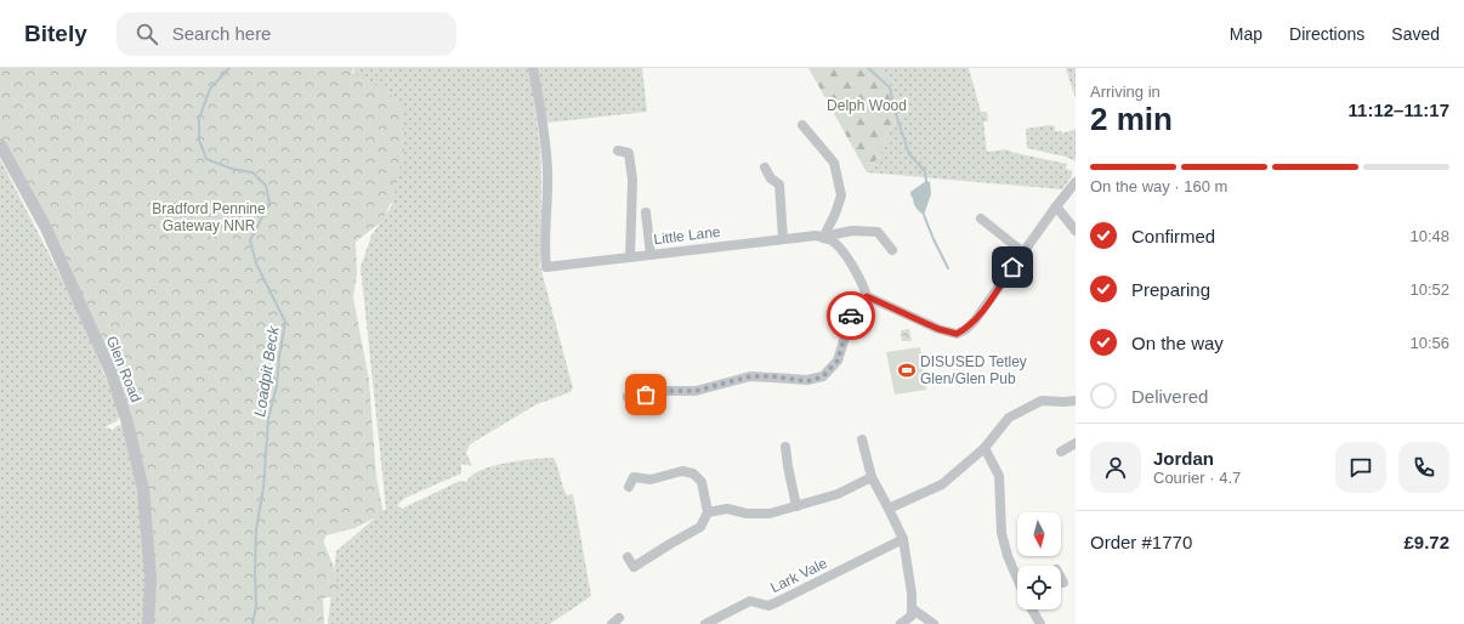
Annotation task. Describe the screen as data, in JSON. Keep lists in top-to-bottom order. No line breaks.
{"streets":{"street":["Little Lane","Glen Road","Lark Vale"]},"water":["Loadpit Beck"],"parks":["Delph Wood","Bradford Pennine Gateway NNR"],"places":{"sports":["DISUSED Tetley Glen/Glen Pub"]},"north":"bottom","page":{"header":"Bitely","search":"Search here","nav":["Map","Directions","Saved"],"heading":["2 min","Arriving in","11:12–11:17"],"panel":["Jordan","Courier · 4.7","Order #1770","£9.72"],"bar":"On the way · 160 m","list":[["Confirmed","10:48"],["Preparing","10:52"],["On the way","10:56"],"Delivered"]}}
